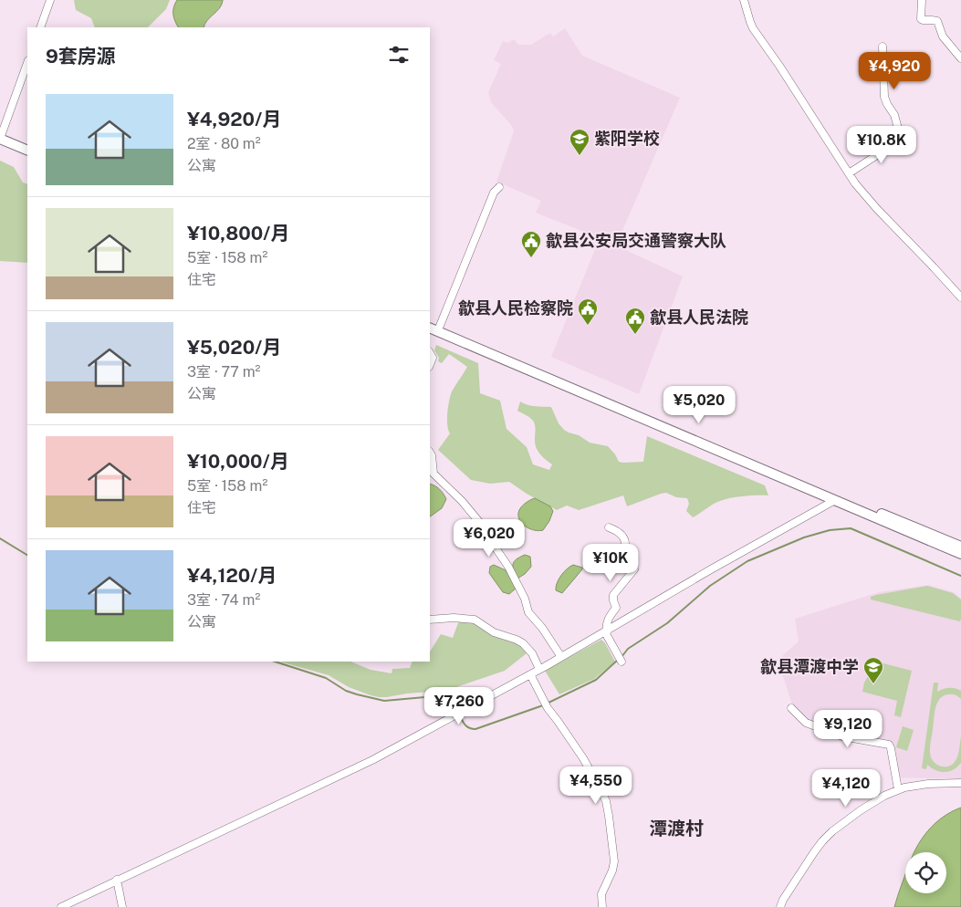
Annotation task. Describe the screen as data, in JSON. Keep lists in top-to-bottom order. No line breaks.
{"districts":["潭渡村"],"places":{"school or university":["紫阳学校","歙县潭渡中学"],"public building":["歙县公安局交通警察大队","歙县人民检察院","歙县人民法院"]},"page":{"heading":"9套房源","price":["¥4,920","¥10.8K","¥5,020","¥6,020","¥10K","¥7,260","¥9,120","¥4,550","¥4,120"],"list":[{"name":"¥4,920/月","note":"2室 · 80 m² · 公寓"},{"name":"¥10,800/月","note":"5室 · 158 m² · 住宅"},{"name":"¥5,020/月","note":"3室 · 77 m² · 公寓"},{"name":"¥10,000/月","note":"5室 · 158 m² · 住宅"},{"name":"¥4,120/月","note":"3室 · 74 m² · 公寓"}]}}
